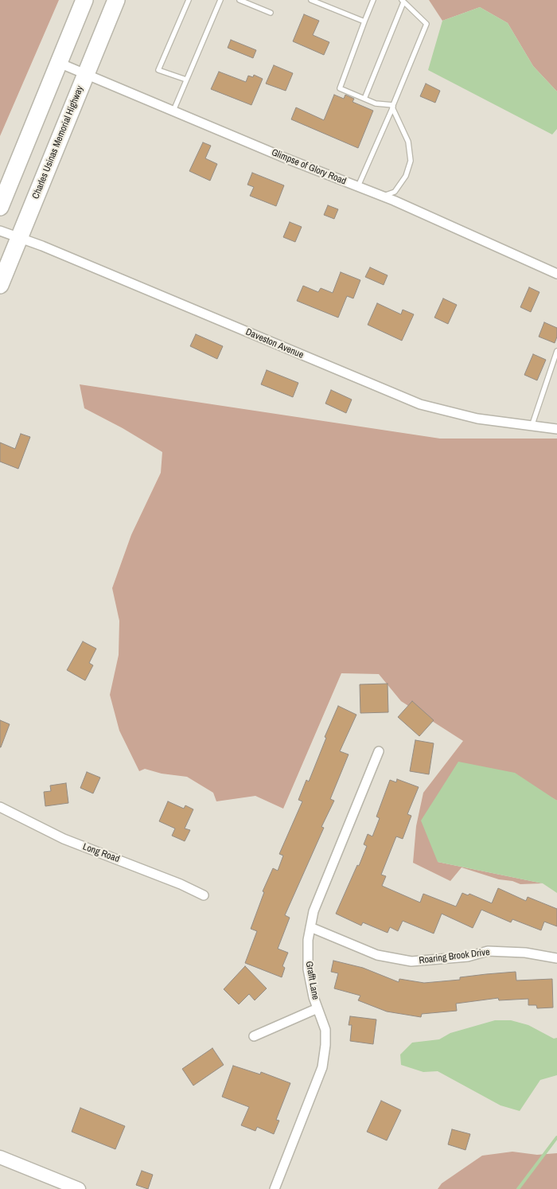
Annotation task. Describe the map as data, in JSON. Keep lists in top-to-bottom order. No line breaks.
{"streets":{"highway":["Charles Usinas Memorial Highway"],"street":["Glimpse of Glory Road","Daveston Avenue","Long Road","Roaring Brook Drive","Grafft Lane"]},"crossings":[["Charles Usinas Memorial Highway","Glimpse of Glory Road"],["Charles Usinas Memorial Highway","Daveston Avenue"],["Roaring Brook Drive","Grafft Lane"]]}
